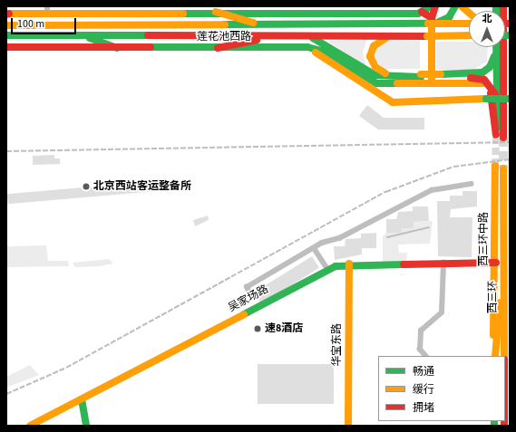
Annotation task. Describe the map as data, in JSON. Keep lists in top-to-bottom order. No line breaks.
{"streets":{"main road":["莲花池西路","西三环中路","西三环","吴家场路","华宝东路"]},"crossings":[["西三环中路","吴家场路"],["吴家场路","华宝东路"]],"places":["北京西站客运整备所","速8酒店"],"legend":["畅通","缓行","拥堵"],"scale_bar":"100 m","north":"top"}
